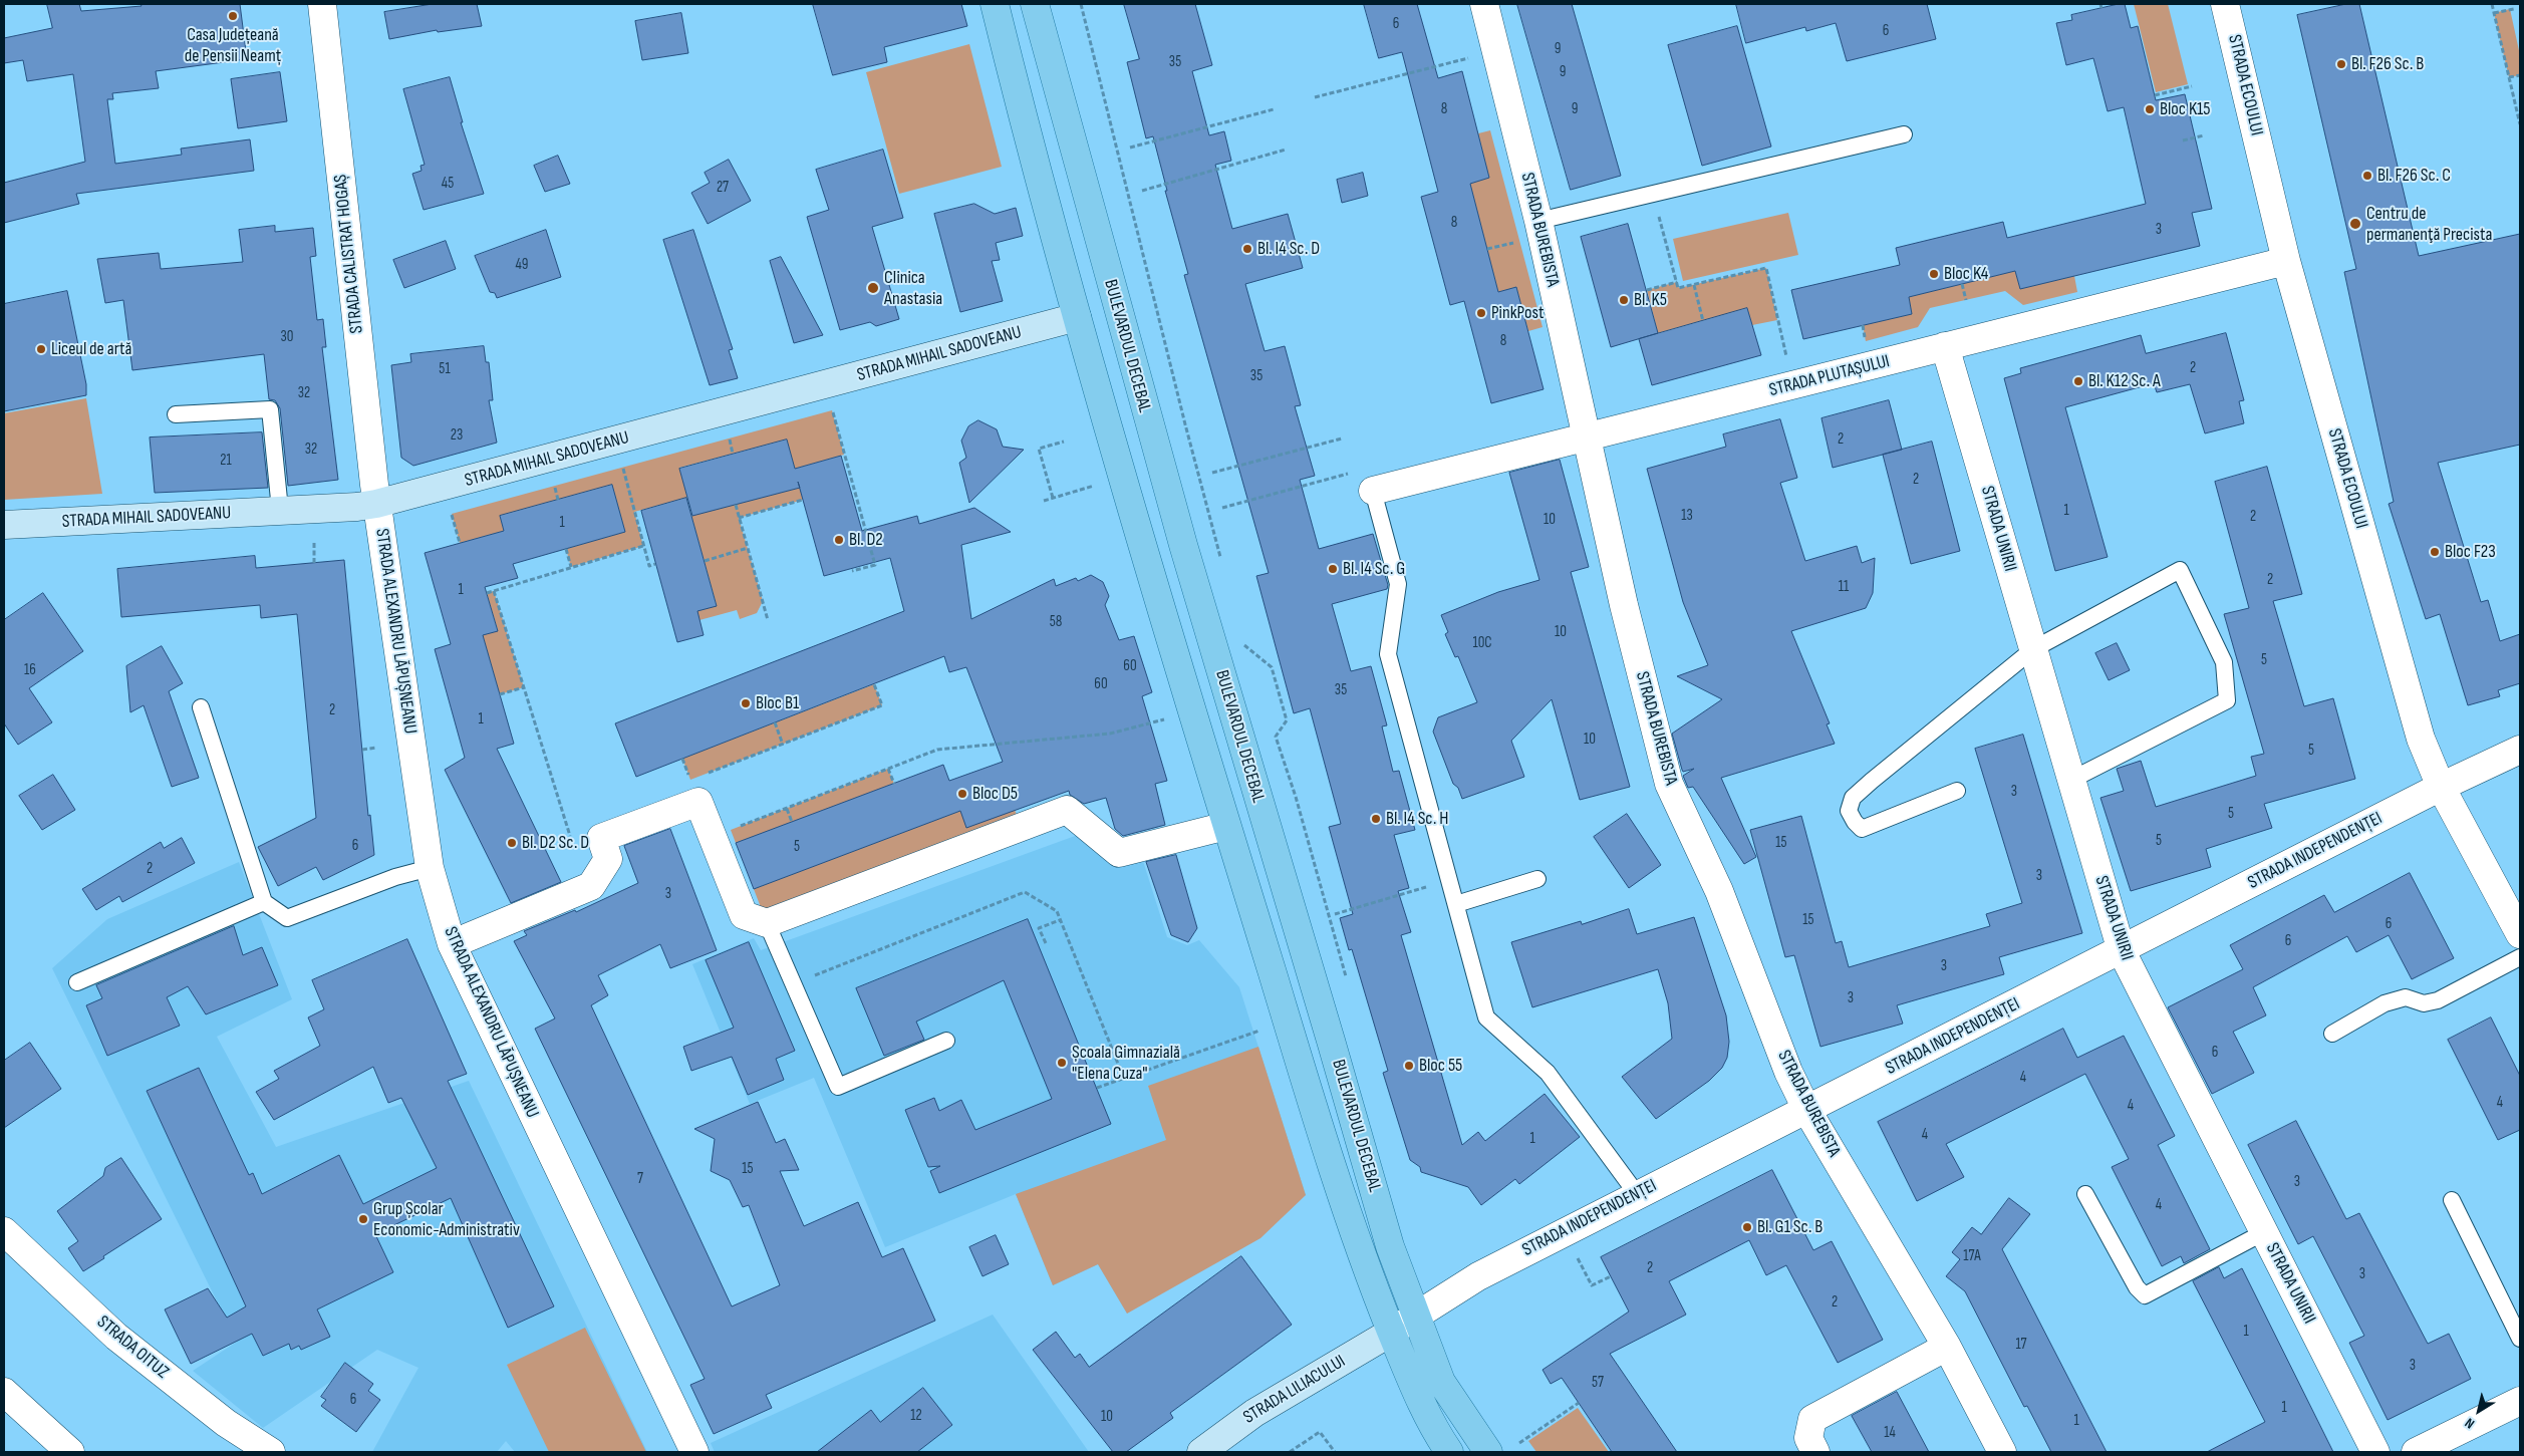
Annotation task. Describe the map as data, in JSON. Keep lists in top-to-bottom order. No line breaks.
{"streets":{"main road":["BULEVARDUL DECEBAL"],"street":["STRADA ECOULUI","STRADA BUREBISTA","STRADA CALISTRAT HOGAȘ","STRADA MIHAIL SADOVEANU","STRADA PLUTAȘULUI","STRADA UNIRII","STRADA ALEXANDRU LĂPUȘNEANU","STRADA INDEPENDENȚEI","STRADA OITUZ","STRADA LILIACULUI"]},"crossings":[["STRADA ECOULUI","STRADA PLUTAȘULUI"],["STRADA ECOULUI","STRADA INDEPENDENȚEI"],["STRADA BUREBISTA","STRADA PLUTAȘULUI"],["STRADA BUREBISTA","STRADA INDEPENDENȚEI"],["STRADA CALISTRAT HOGAȘ","STRADA MIHAIL SADOVEANU"],["STRADA CALISTRAT HOGAȘ","STRADA ALEXANDRU LĂPUȘNEANU"],["BULEVARDUL DECEBAL","STRADA MIHAIL SADOVEANU"],["BULEVARDUL DECEBAL","STRADA INDEPENDENȚEI"],["BULEVARDUL DECEBAL","STRADA LILIACULUI"],["STRADA MIHAIL SADOVEANU","STRADA ALEXANDRU LĂPUȘNEANU"],["STRADA PLUTAȘULUI","STRADA UNIRII"],["STRADA UNIRII","STRADA INDEPENDENȚEI"],["STRADA INDEPENDENȚEI","STRADA LILIACULUI"]],"places":["Casa Județeană de Pensii Neamț","Bl. F26 Sc. B","Bloc K15","Bl. F26 Sc. C","Centru de permanenţă Precista","Bl. I4 Sc. D","Bloc K4","Clinica Anastasia","Bl. K5","PinkPost","Liceul de artă","Bl. K12 Sc. A","Bl. D2","Bloc F23","Bl. I4 Sc. G","Bloc B1","Bloc D5","Bl. I4 Sc. H","Bl. D2 Sc. D","Școala Gimnazială \"Elena Cuza\"","Bloc 55","Grup Școlar Economic-Administrativ","Bl. G1 Sc. B"],"house_numbers":["6","6","9","35","9","8","9","45","27","8","3","49","30","8","2","51","35","32","23","2","32","21","2","1","13","2","10","1","2","11","1","58","10","10C","5","60","16","60","35","2","1","10","5","3","5","5","15","6","5","2","3","3","15","6","6","3","3","6","4","4","4","4","1","15","7","3","4","17A","2","3","2","1","17","3","57","6","1","12","10","1","14"],"north":"bottom left"}
